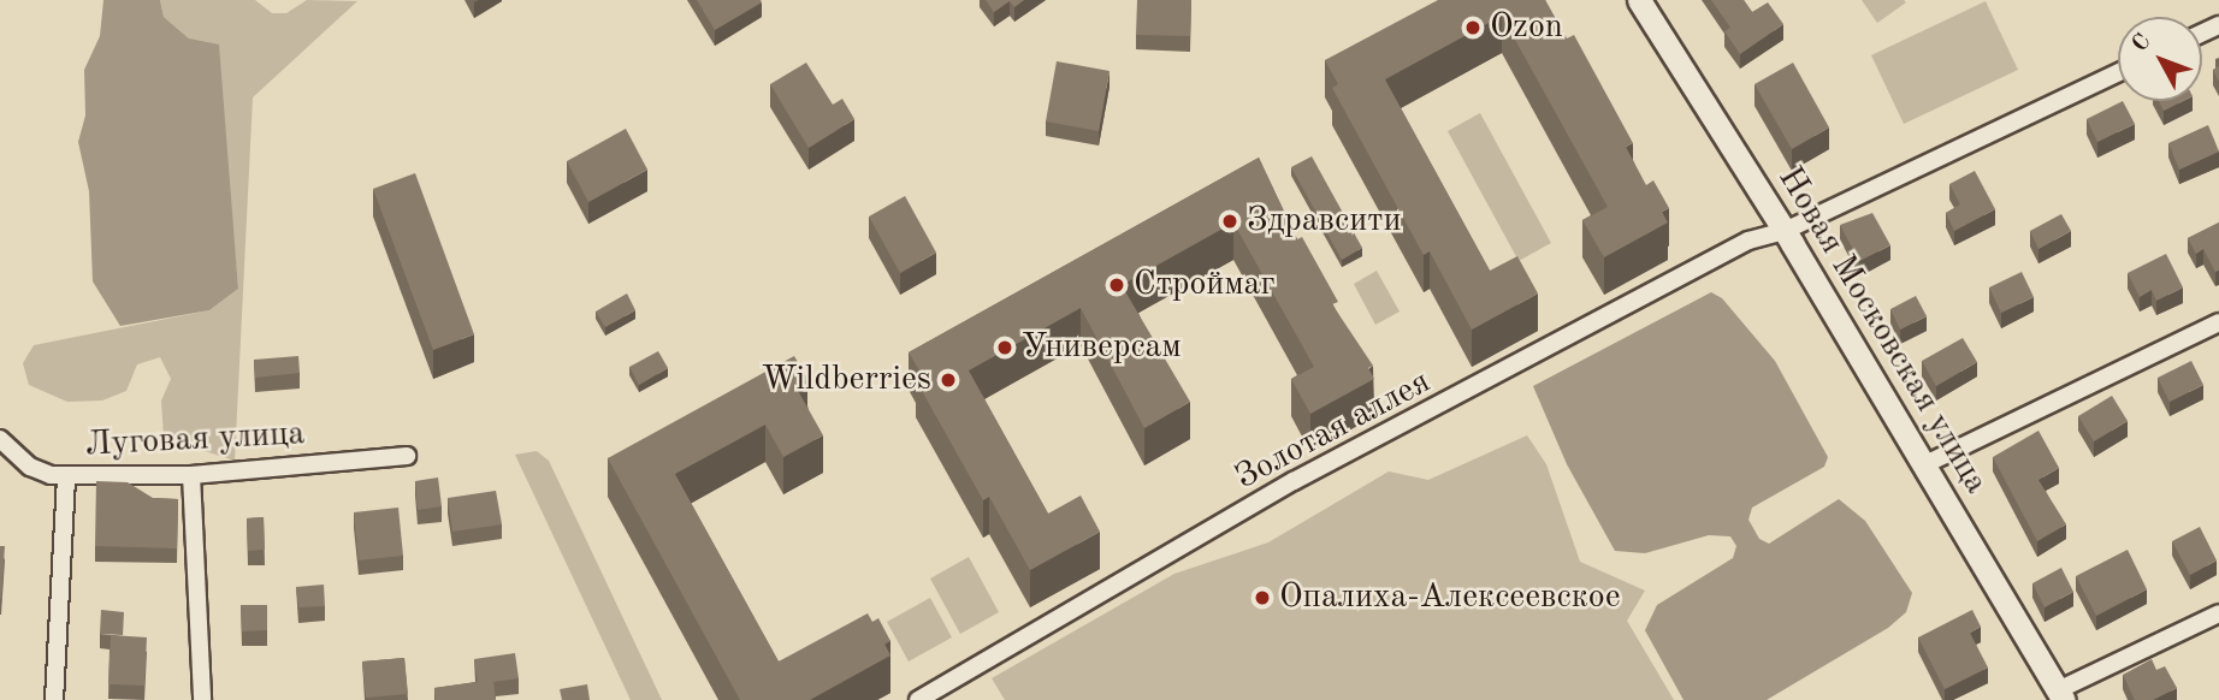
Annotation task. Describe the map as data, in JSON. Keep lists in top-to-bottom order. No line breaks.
{"streets":{"street":["Новая Московская улица","Золотая аллея","Луговая улица"]},"crossings":[["Новая Московская улица","Золотая аллея"]],"places":["Ozon","Здравсити","Строймаг","Универсам","Wildberries","Опалиха-Алексеевское"],"north":"top left"}
